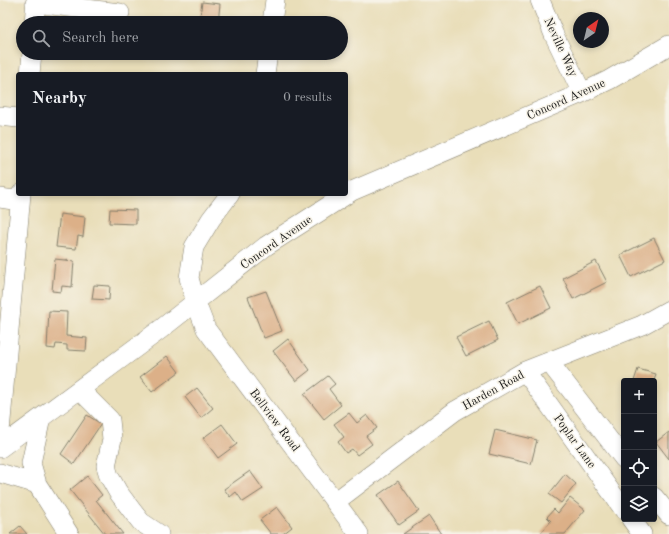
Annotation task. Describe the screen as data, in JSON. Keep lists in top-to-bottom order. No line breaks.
{"streets":{"street":["Neville Way","Concord Avenue","Harden Road","Bellview Road","Poplar Lane"]},"crossings":[["Neville Way","Concord Avenue"],["Concord Avenue","Bellview Road"],["Harden Road","Bellview Road"],["Harden Road","Poplar Lane"]],"north":"top right","page":{"search":"Search here","heading":["Nearby","0 results"],"map_buttons":["+","−"]}}
